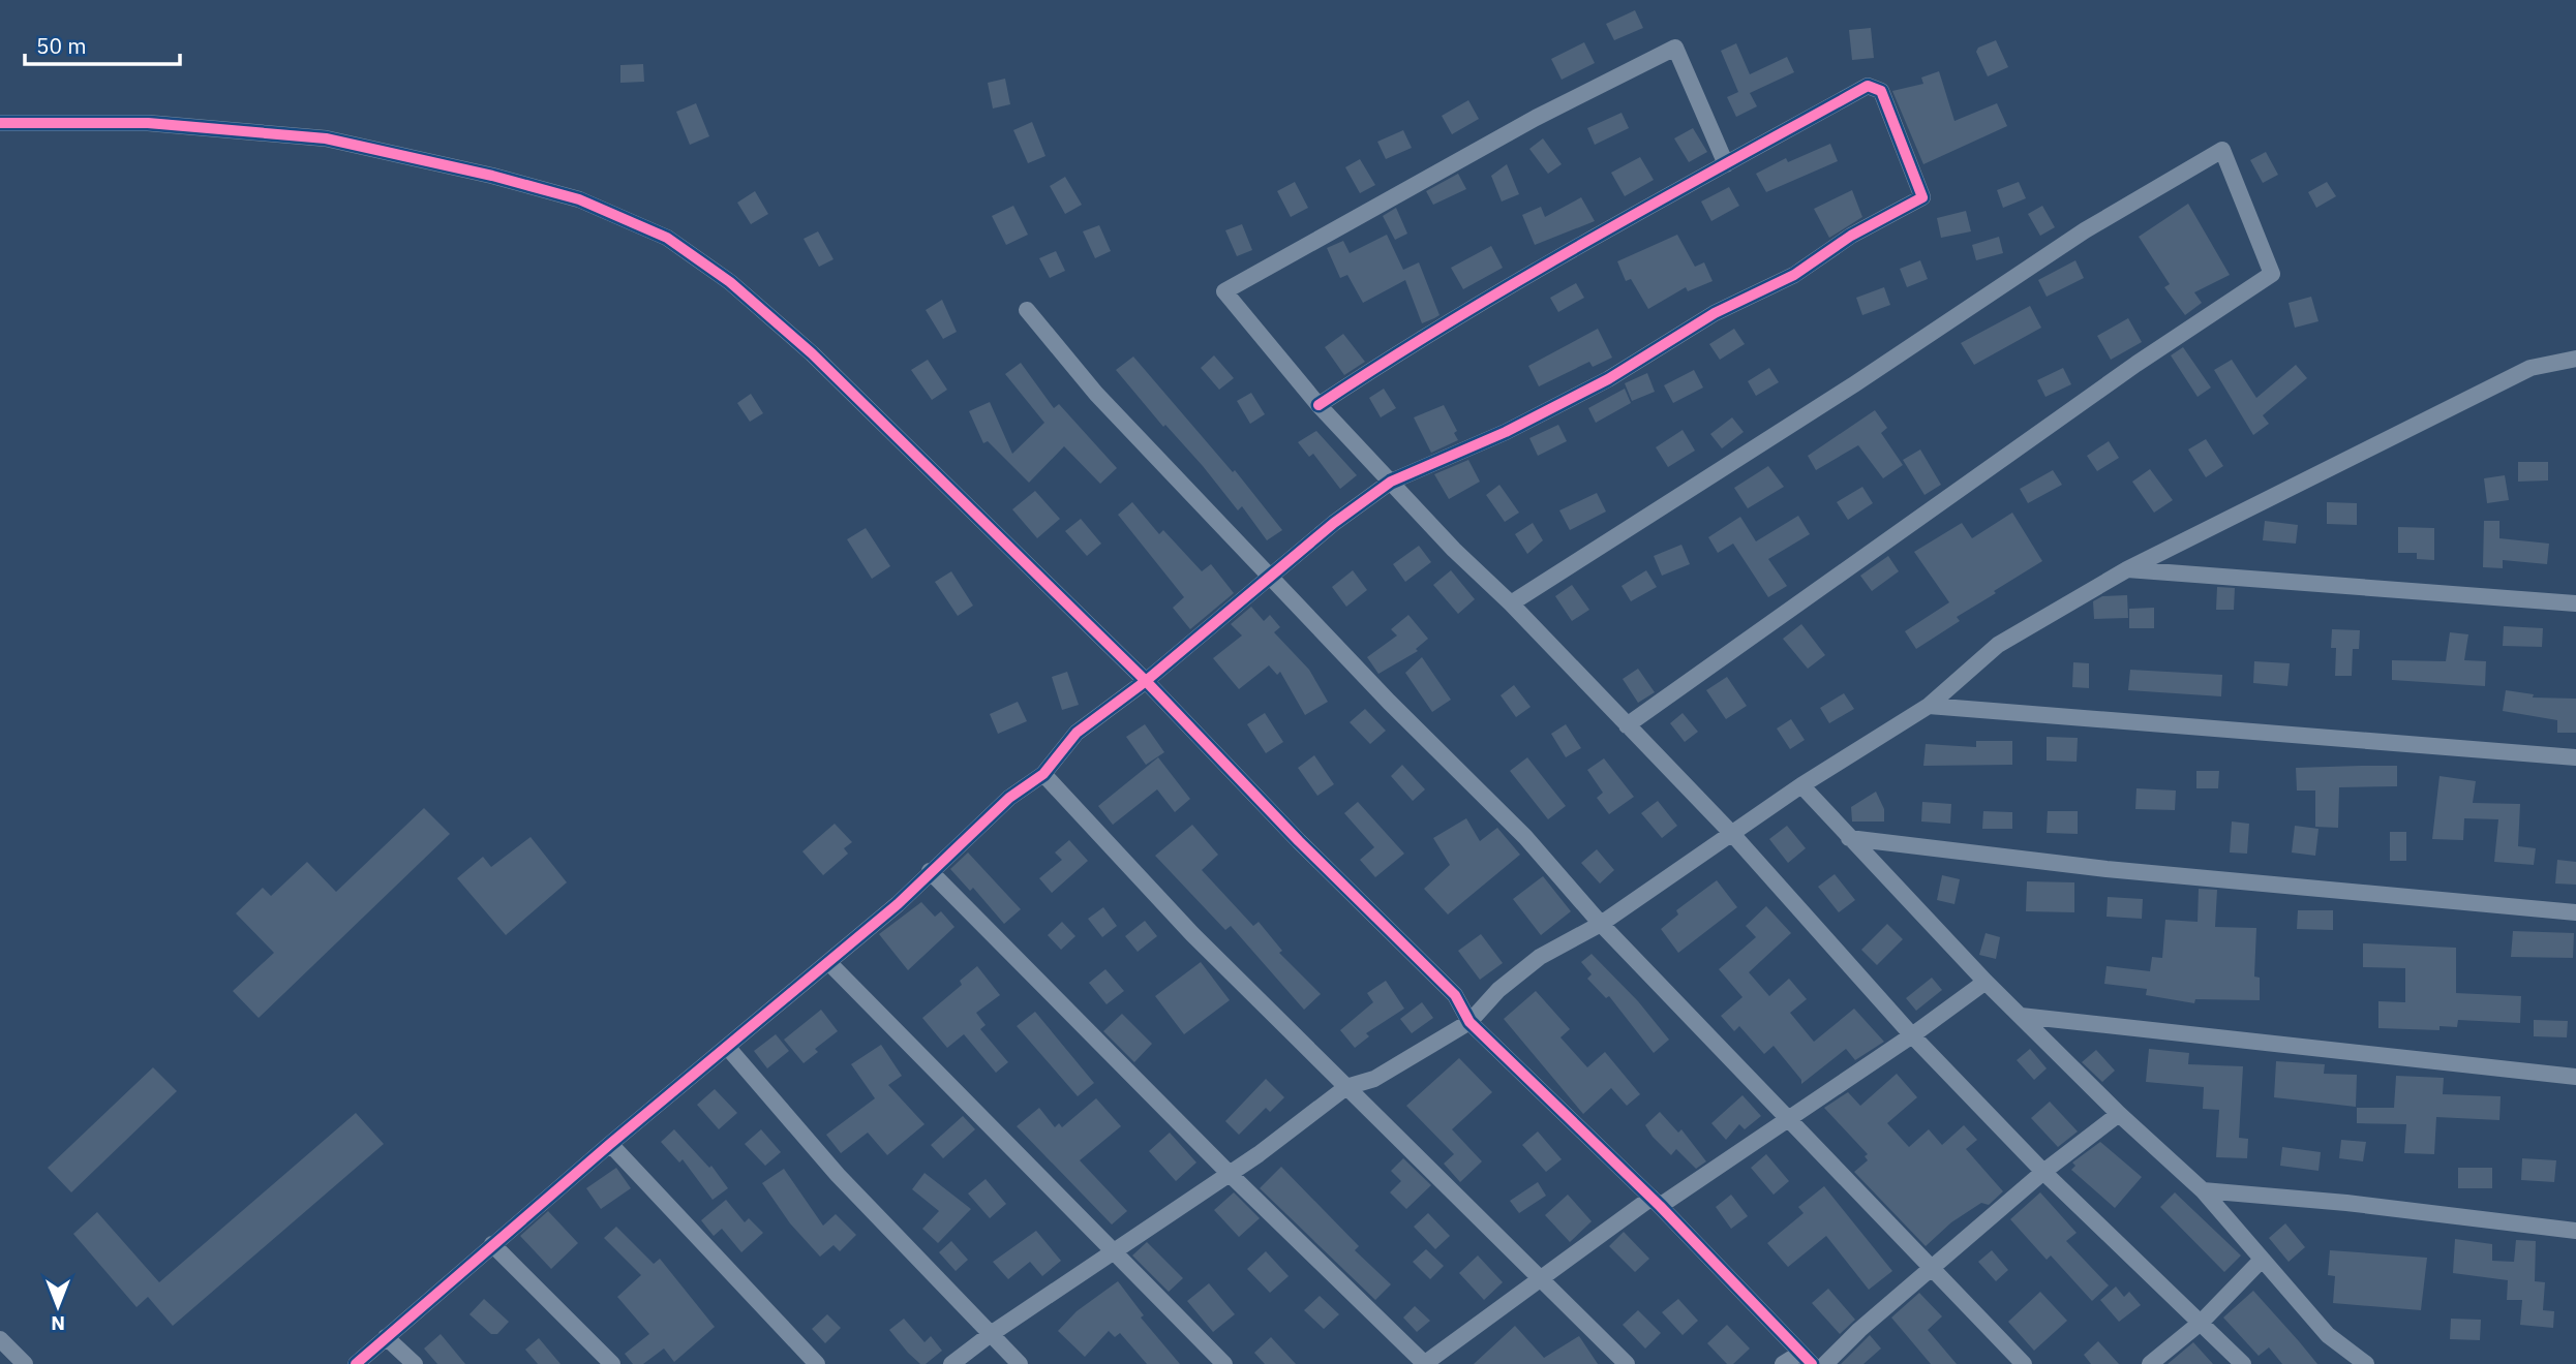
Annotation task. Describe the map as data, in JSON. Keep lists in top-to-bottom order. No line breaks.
{"scale_bar":"50 m","north":"bottom"}
